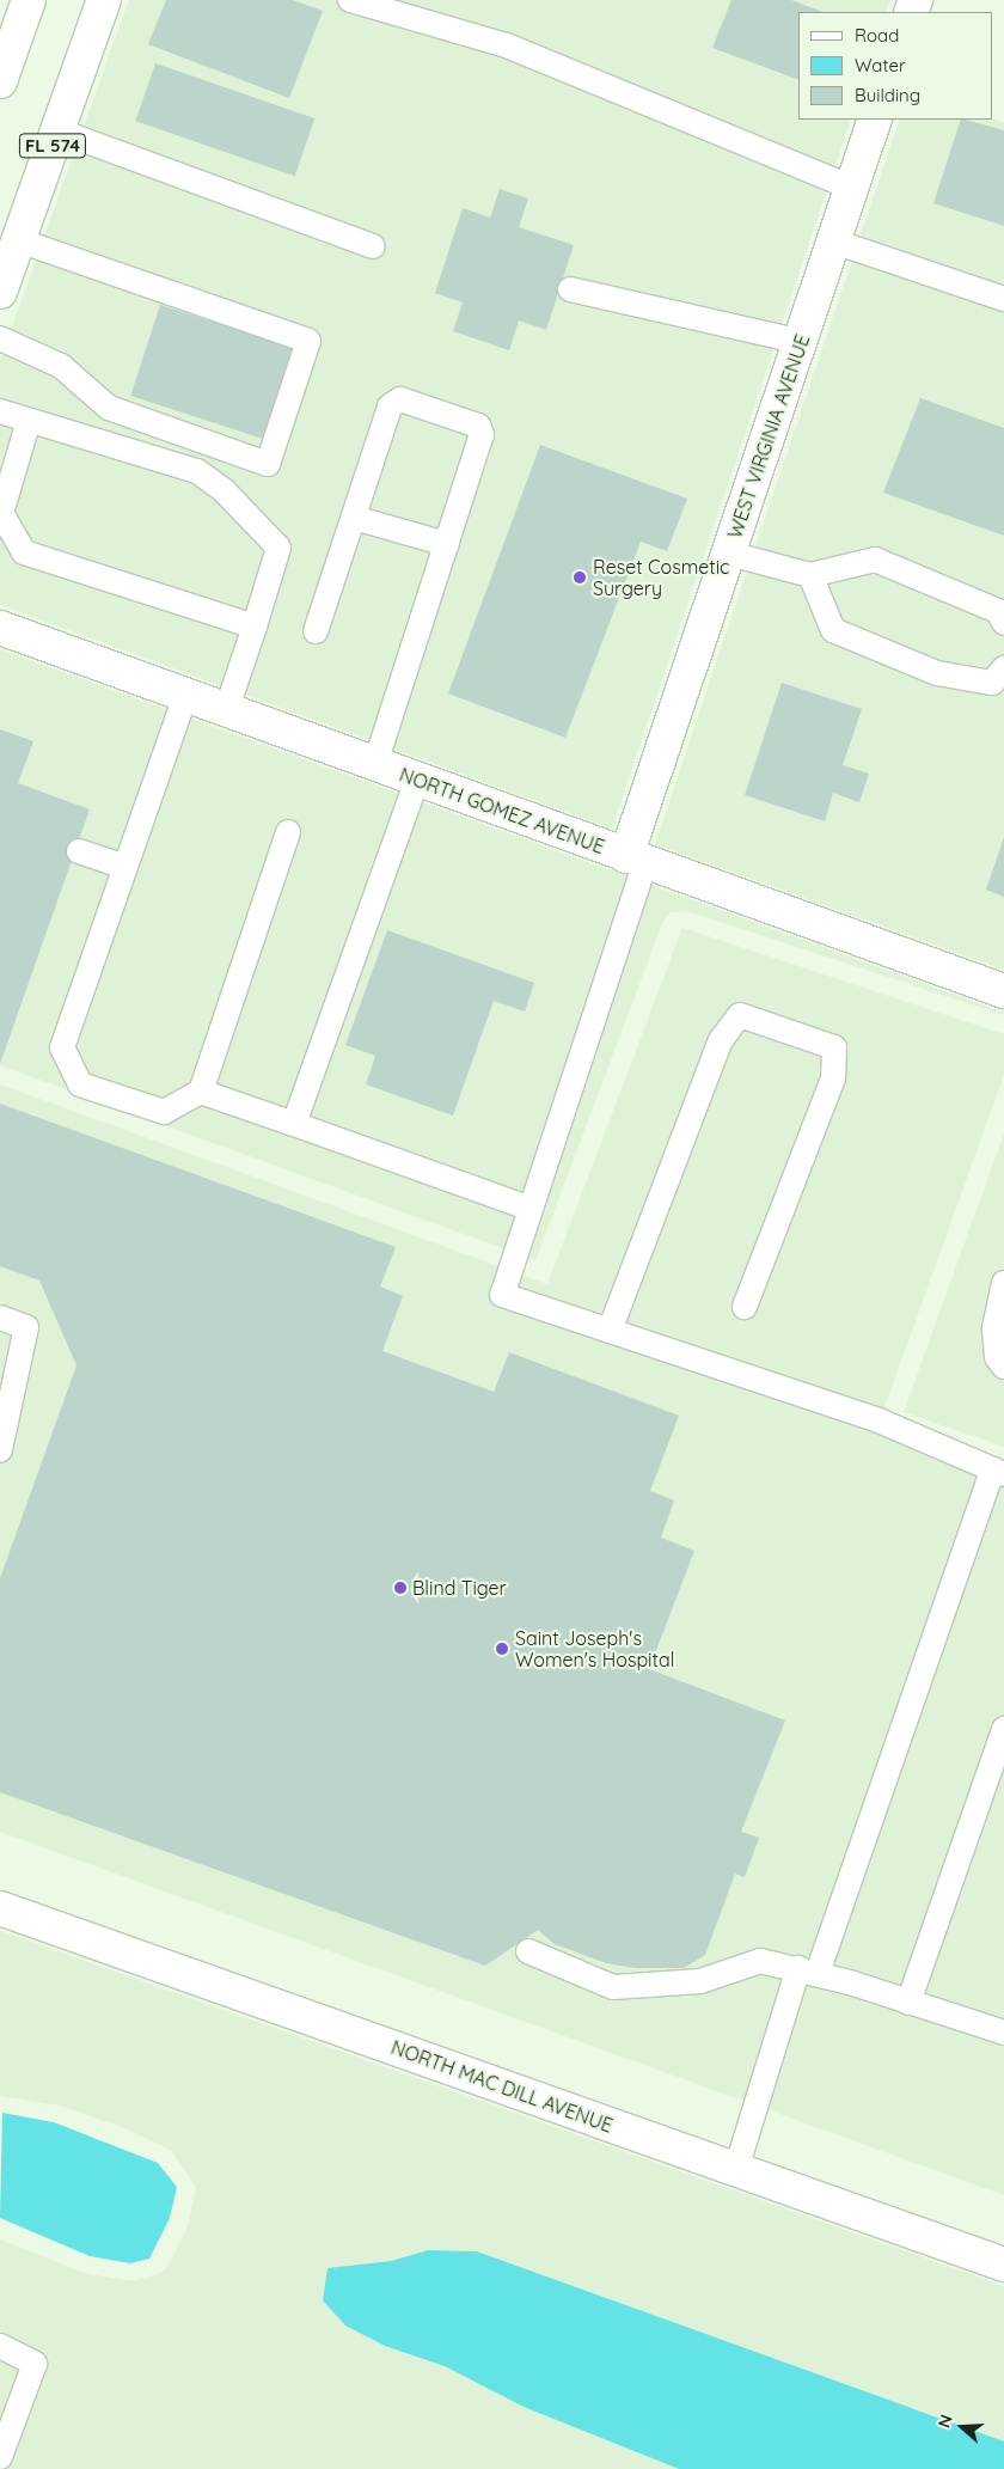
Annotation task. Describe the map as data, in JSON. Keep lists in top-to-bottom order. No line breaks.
{"streets":{"street":["FL 574","WEST VIRGINIA AVENUE","NORTH GOMEZ AVENUE","NORTH MAC DILL AVENUE"]},"crossings":[["WEST VIRGINIA AVENUE","NORTH GOMEZ AVENUE"]],"places":["Reset Cosmetic Surgery","Blind Tiger","Saint Joseph's Women's Hospital"],"legend":["Road","Water","Building"],"north":"left"}
